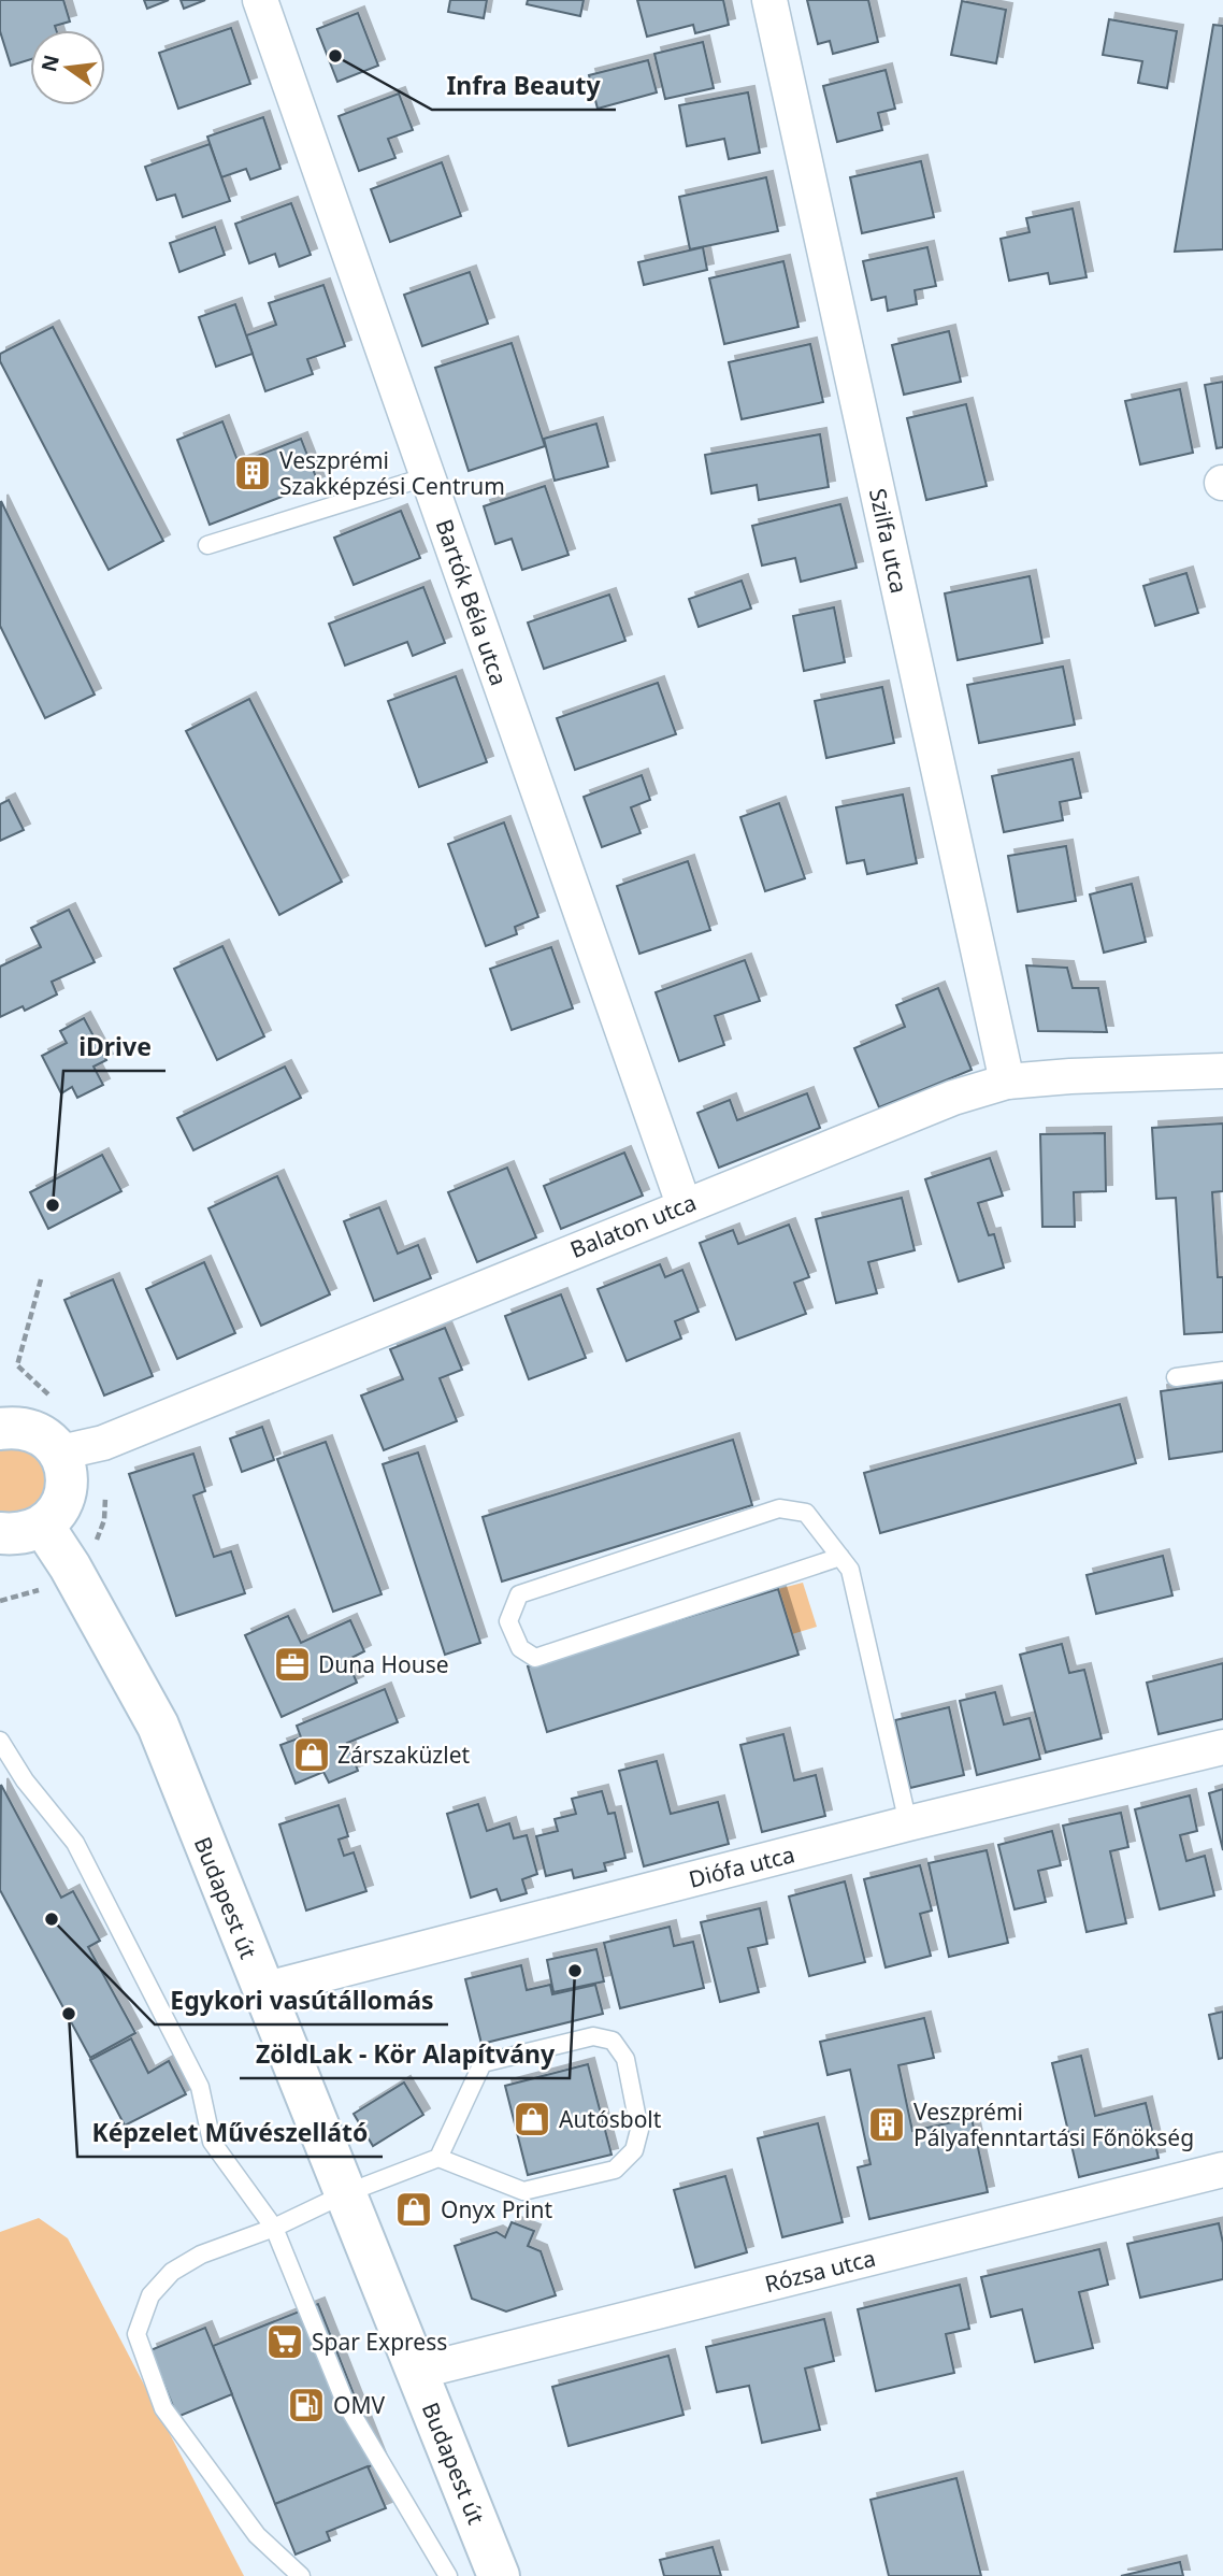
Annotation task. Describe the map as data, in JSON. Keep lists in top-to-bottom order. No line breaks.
{"streets":{"main road":["Budapest út"],"street":["Szilfa utca","Bartók Béla utca","Balaton utca","Diófa utca","Rózsa utca"]},"crossings":[["Szilfa utca","Balaton utca"],["Bartók Béla utca","Balaton utca"],["Diófa utca","Budapest út"],["Budapest út","Rózsa utca"]],"places":{"other":["Infra Beauty","iDrive","Egykori vasútállomás","ZöldLak - Kör Alapítvány","Képzelet Művészellátó"],"building":["Veszprémi Szakképzési Centrum","Veszprémi Pályafenntartási Főnökség"],"office":["Duna House"],"shop":["Zárszaküzlet","Autósbolt","Onyx Print"],"supermarket":["Spar Express"],"fuel station":["OMV"]},"north":"left"}
